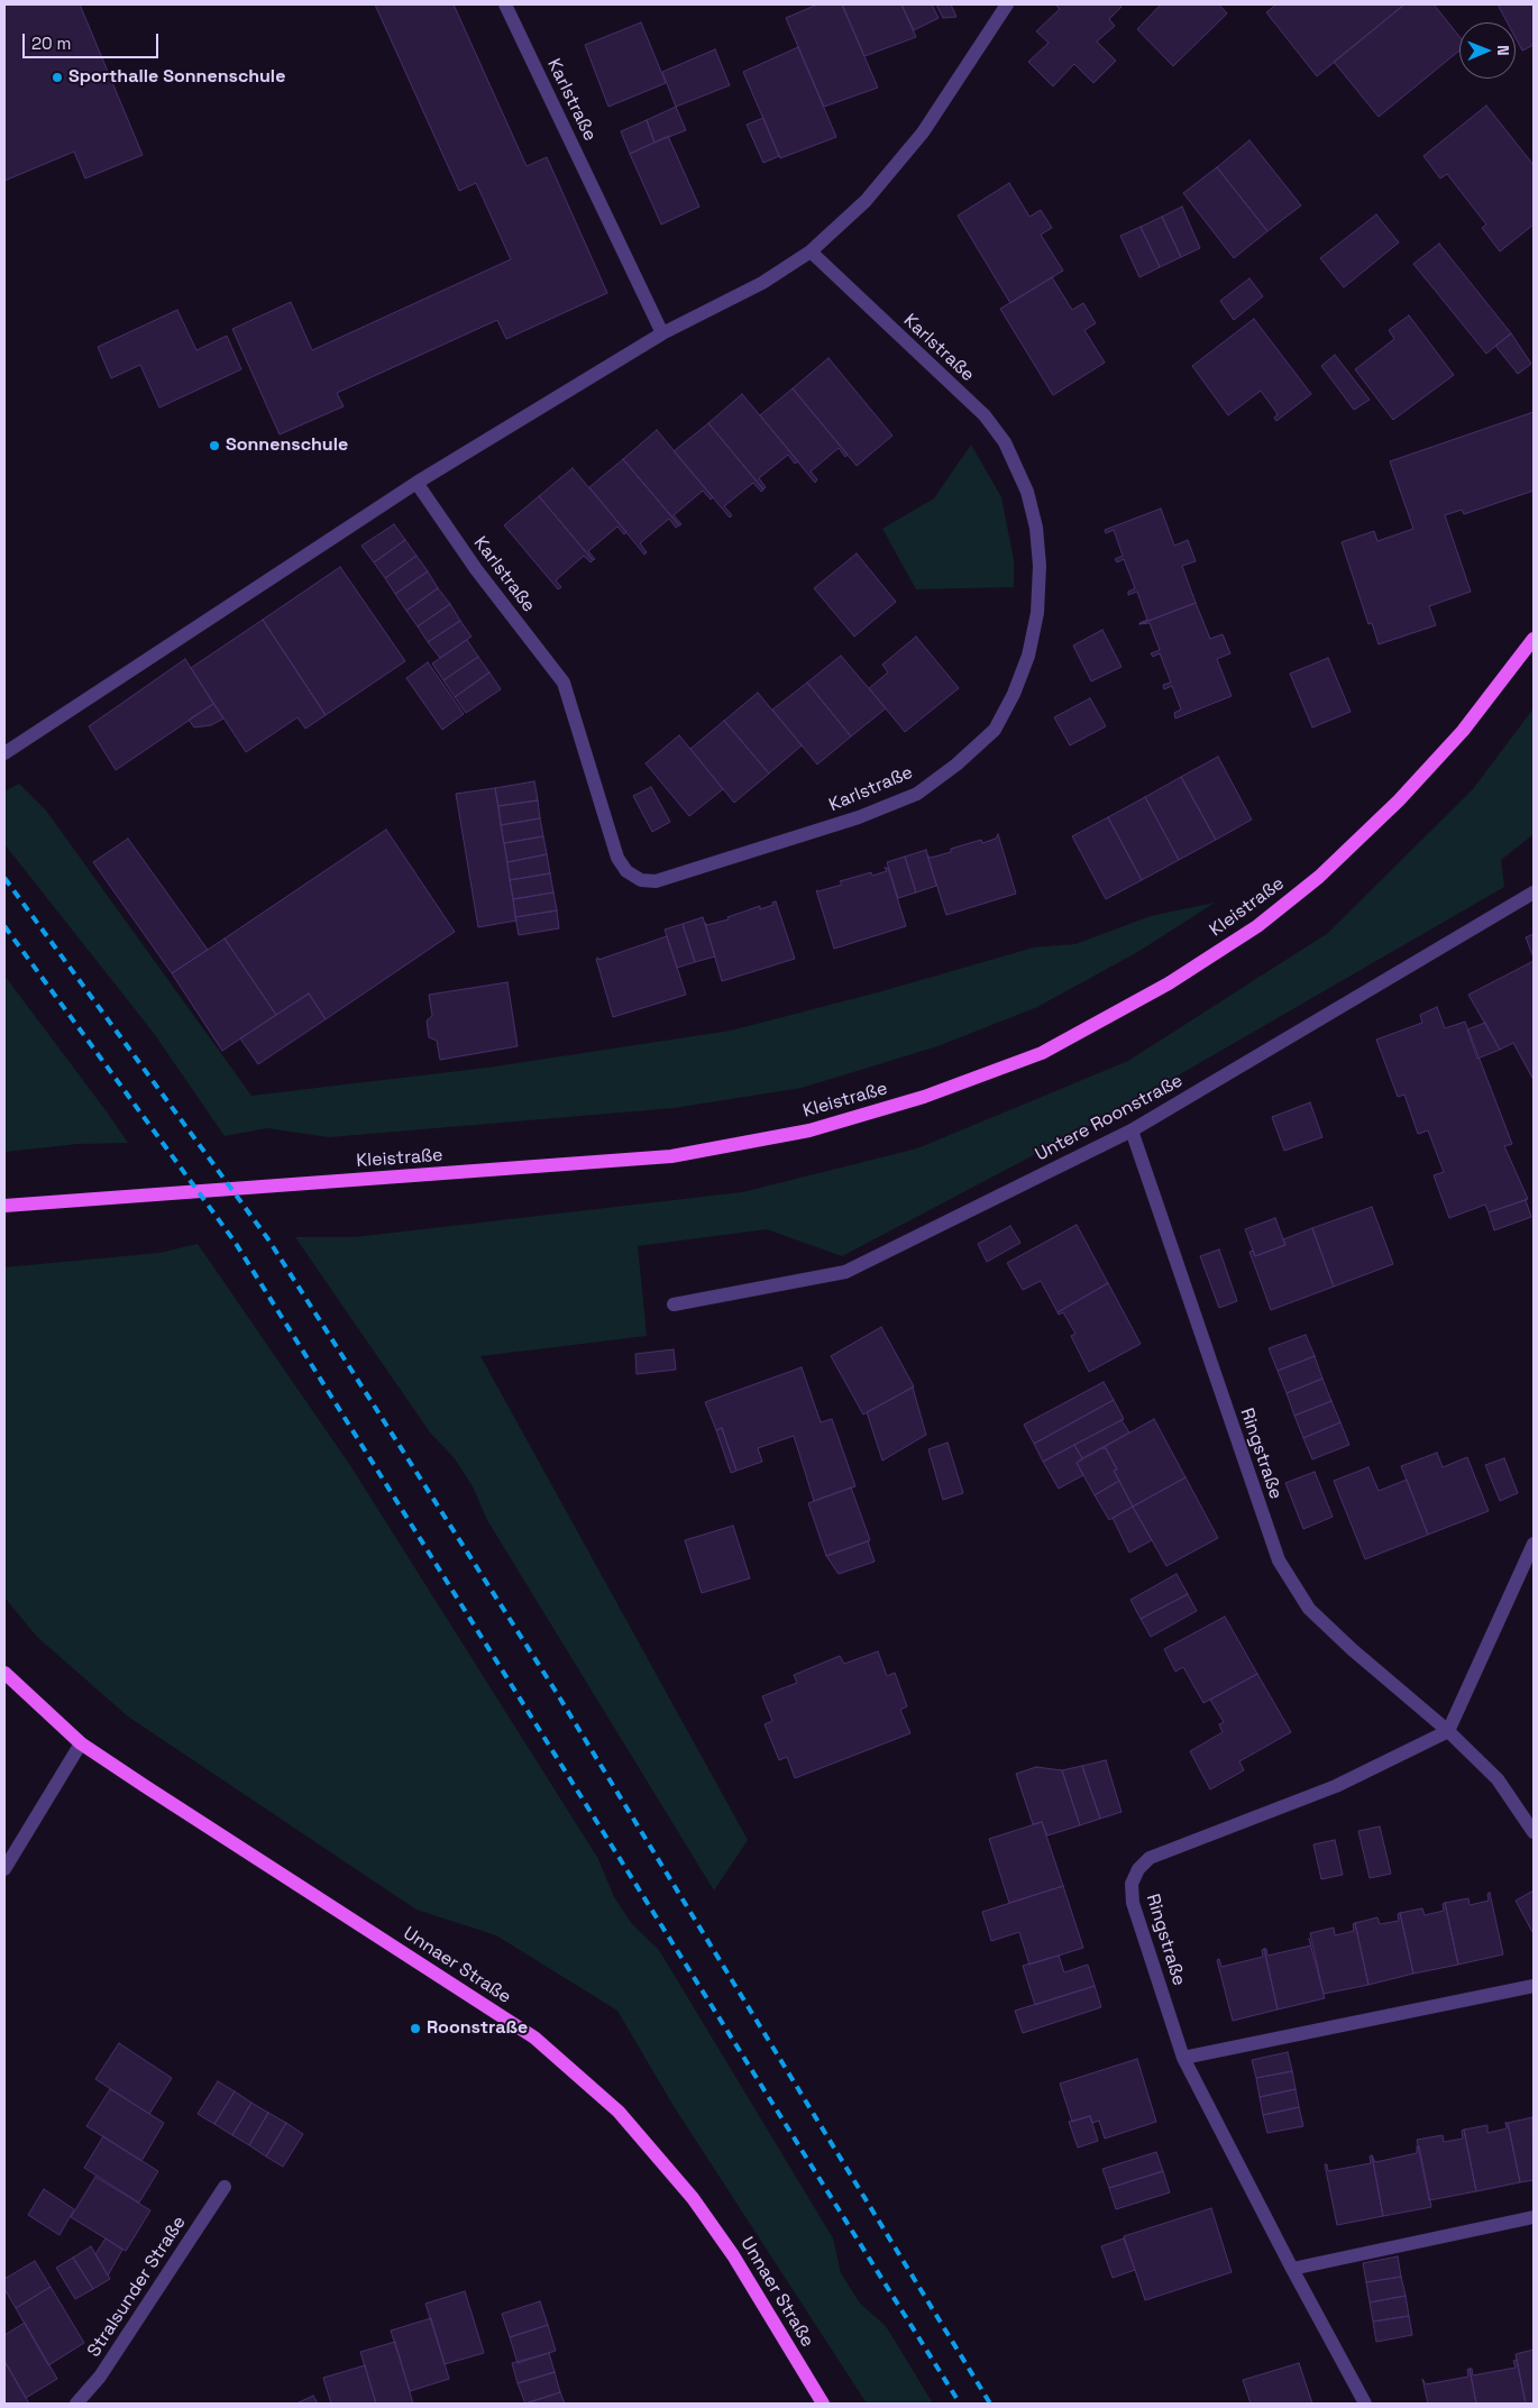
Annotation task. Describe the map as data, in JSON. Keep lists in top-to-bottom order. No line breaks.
{"streets":{"main road":["Kleistraße","Unnaer Straße"],"street":["Karlstraße","Untere Roonstraße","Ringstraße","Stralsunder Straße"]},"crossings":[["Untere Roonstraße","Ringstraße"]],"places":["Sporthalle Sonnenschule","Sonnenschule","Roonstraße"],"scale_bar":"20 m","north":"right"}
